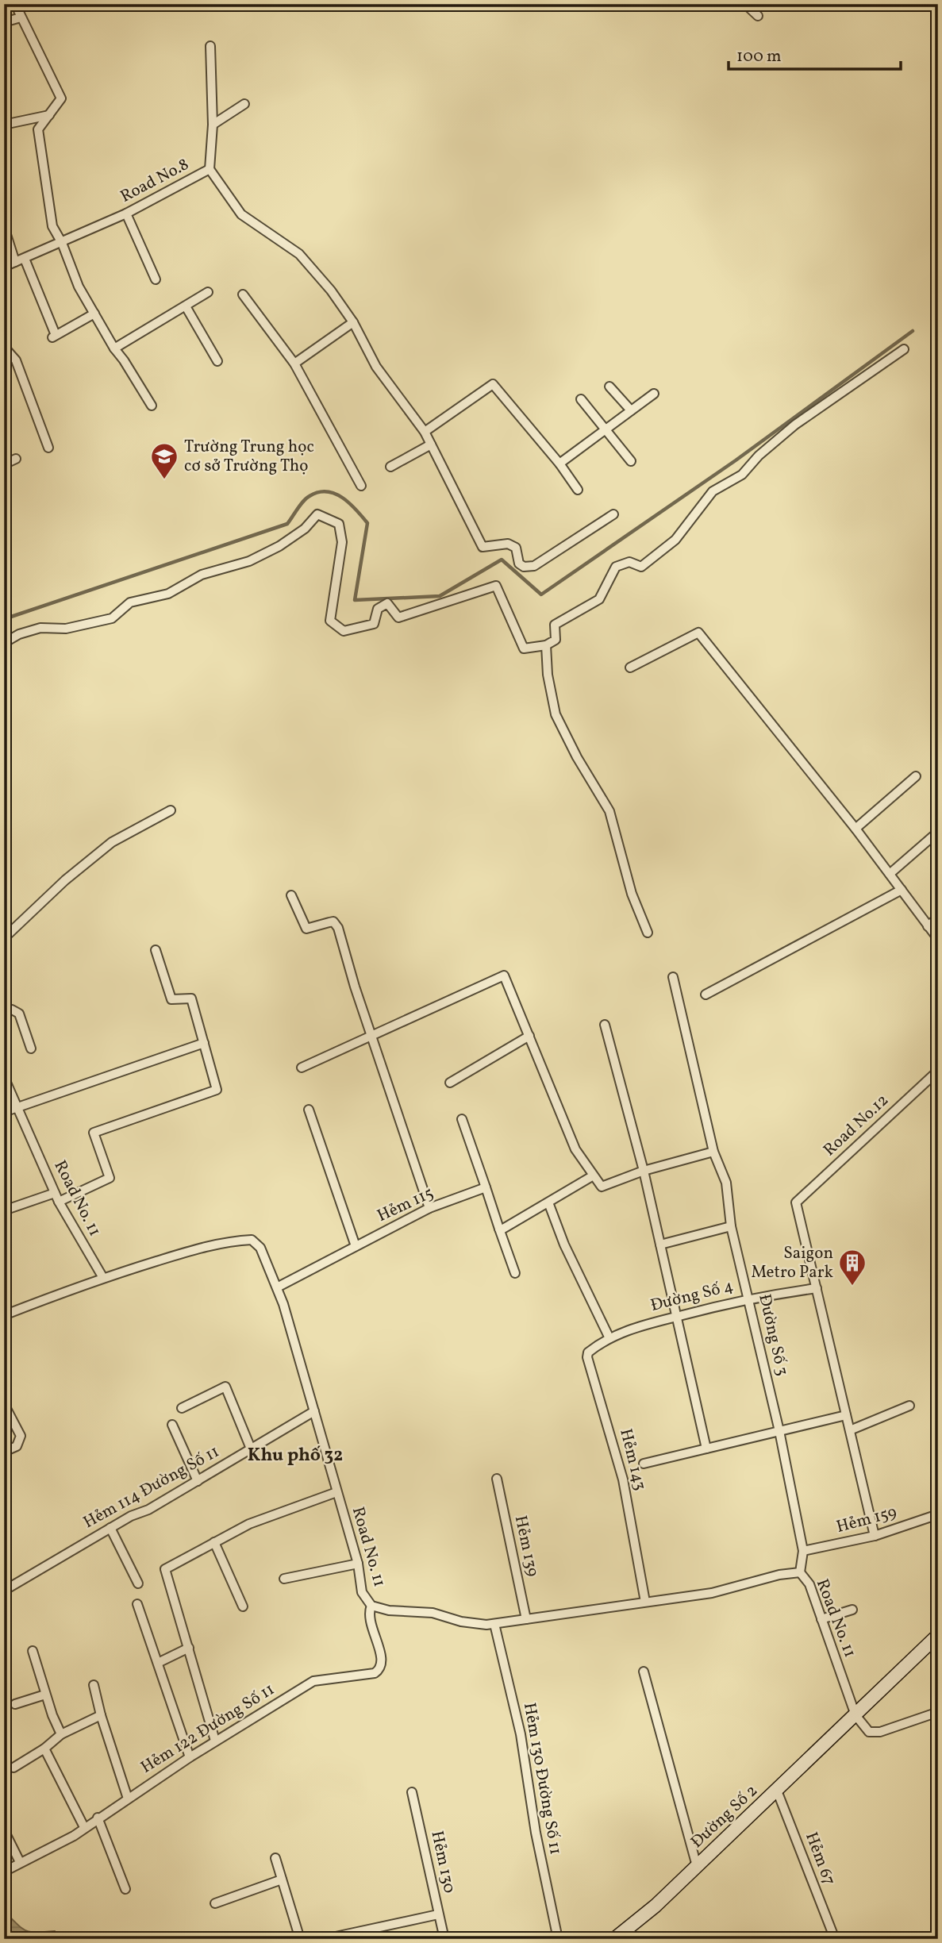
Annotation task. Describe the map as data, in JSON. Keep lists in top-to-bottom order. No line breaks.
{"streets":{"street":["Road No.8","Road No.12","Road No. 11","Hẻm 115","Đường Số 4","Đường Số 3","Hẻm 143","Hẻm 114 Đường Số 11","Hẻm 159","Hẻm 139","Hẻm 122 Đường Số 11","Hẻm 130 Đường Số 11","Đường Số 2","Hẻm 67","Hẻm 130"]},"crossings":[["Road No.12","Đường Số 4"],["Road No. 11","Hẻm 115"],["Road No. 11","Đường Số 3"],["Road No. 11","Hẻm 143"],["Road No. 11","Hẻm 114 Đường Số 11"],["Road No. 11","Hẻm 139"],["Road No. 11","Hẻm 122 Đường Số 11"],["Road No. 11","Hẻm 130 Đường Số 11"],["Road No. 11","Đường Số 2"],["Đường Số 4","Đường Số 3"],["Đường Số 4","Hẻm 143"],["Đường Số 3","Hẻm 159"],["Đường Số 2","Hẻm 67"]],"districts":["Khu phố 32"],"places":{"school or university":["Trường Trung học cơ sở Trường Thọ"],"building":["Saigon Metro Park"]},"scale_bar":"100 m"}
